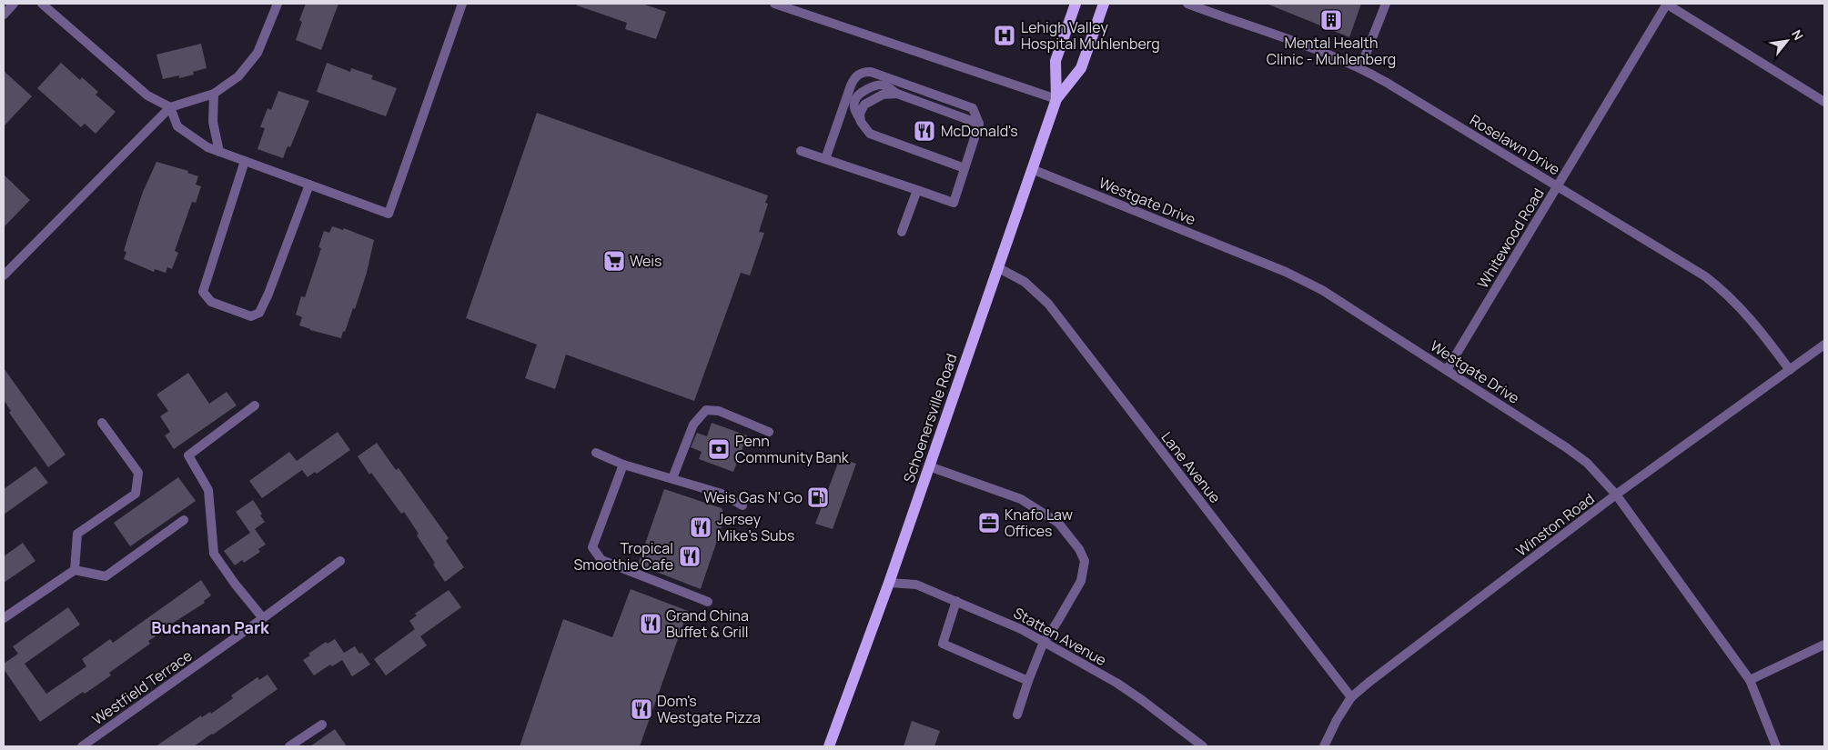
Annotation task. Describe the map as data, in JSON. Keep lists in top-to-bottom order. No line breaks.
{"streets":{"main road":["Schoenersville Road"],"street":["Roselawn Drive","Westgate Drive","Whitewood Road","Lane Avenue","Winston Road","Statten Avenue","Westfield Terrace"]},"crossings":[["Roselawn Drive","Whitewood Road"],["Roselawn Drive","Winston Road"],["Westgate Drive","Whitewood Road"],["Westgate Drive","Schoenersville Road"],["Westgate Drive","Winston Road"],["Schoenersville Road","Lane Avenue"],["Schoenersville Road","Statten Avenue"],["Lane Avenue","Winston Road"]],"districts":["Buchanan Park"],"places":{"building":["Mental Health Clinic - Muhlenberg"],"hospital":["Lehigh Valley Hospital Muhlenberg"],"restaurant":["McDonald's","Jersey Mike's Subs","Tropical Smoothie Cafe","Grand China Buffet & Grill","Dom's Westgate Pizza"],"supermarket":["Weis"],"bank":["Penn Community Bank"],"fuel station":["Weis Gas N' Go"],"office":["Knafo Law Offices"]},"north":"top right"}
